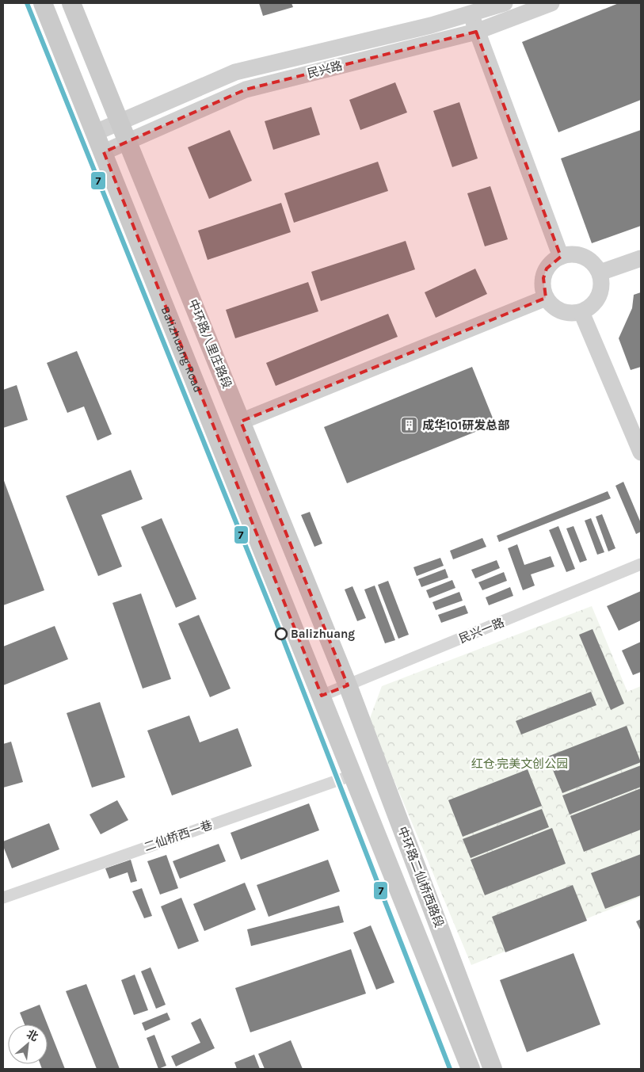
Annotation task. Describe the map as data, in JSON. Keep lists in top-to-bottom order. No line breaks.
{"streets":{"main road":["中环路八里庄路段","Balizhuang Road","中环路二仙桥西路段"],"street":["民兴路","民兴一路","二仙桥西一巷"]},"crossings":[["民兴路","中环路八里庄路段"],["民兴路","Balizhuang Road"],["中环路八里庄路段","民兴一路"],["中环路八里庄路段","中环路二仙桥西路段"],["Balizhuang Road","民兴一路"],["Balizhuang Road","中环路二仙桥西路段"],["民兴一路","中环路二仙桥西路段"],["二仙桥西一巷","中环路二仙桥西路段"]],"parks":["红仓·完美文创公园"],"places":{"building":["成华101研发总部"],"other":["Balizhuang"]},"lines":["transit line 7"],"north":"top right"}
